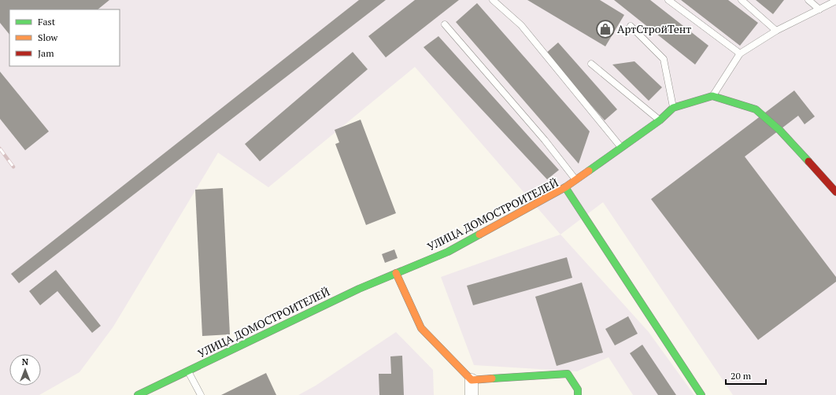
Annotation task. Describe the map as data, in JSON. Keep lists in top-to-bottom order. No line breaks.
{"streets":{"street":["УЛИЦА ДОМОСТРОИТЕЛЕЙ"]},"places":{"shop":["АртСтройТент"]},"legend":["Fast","Slow","Jam"],"scale_bar":"20 m","north":"top"}
